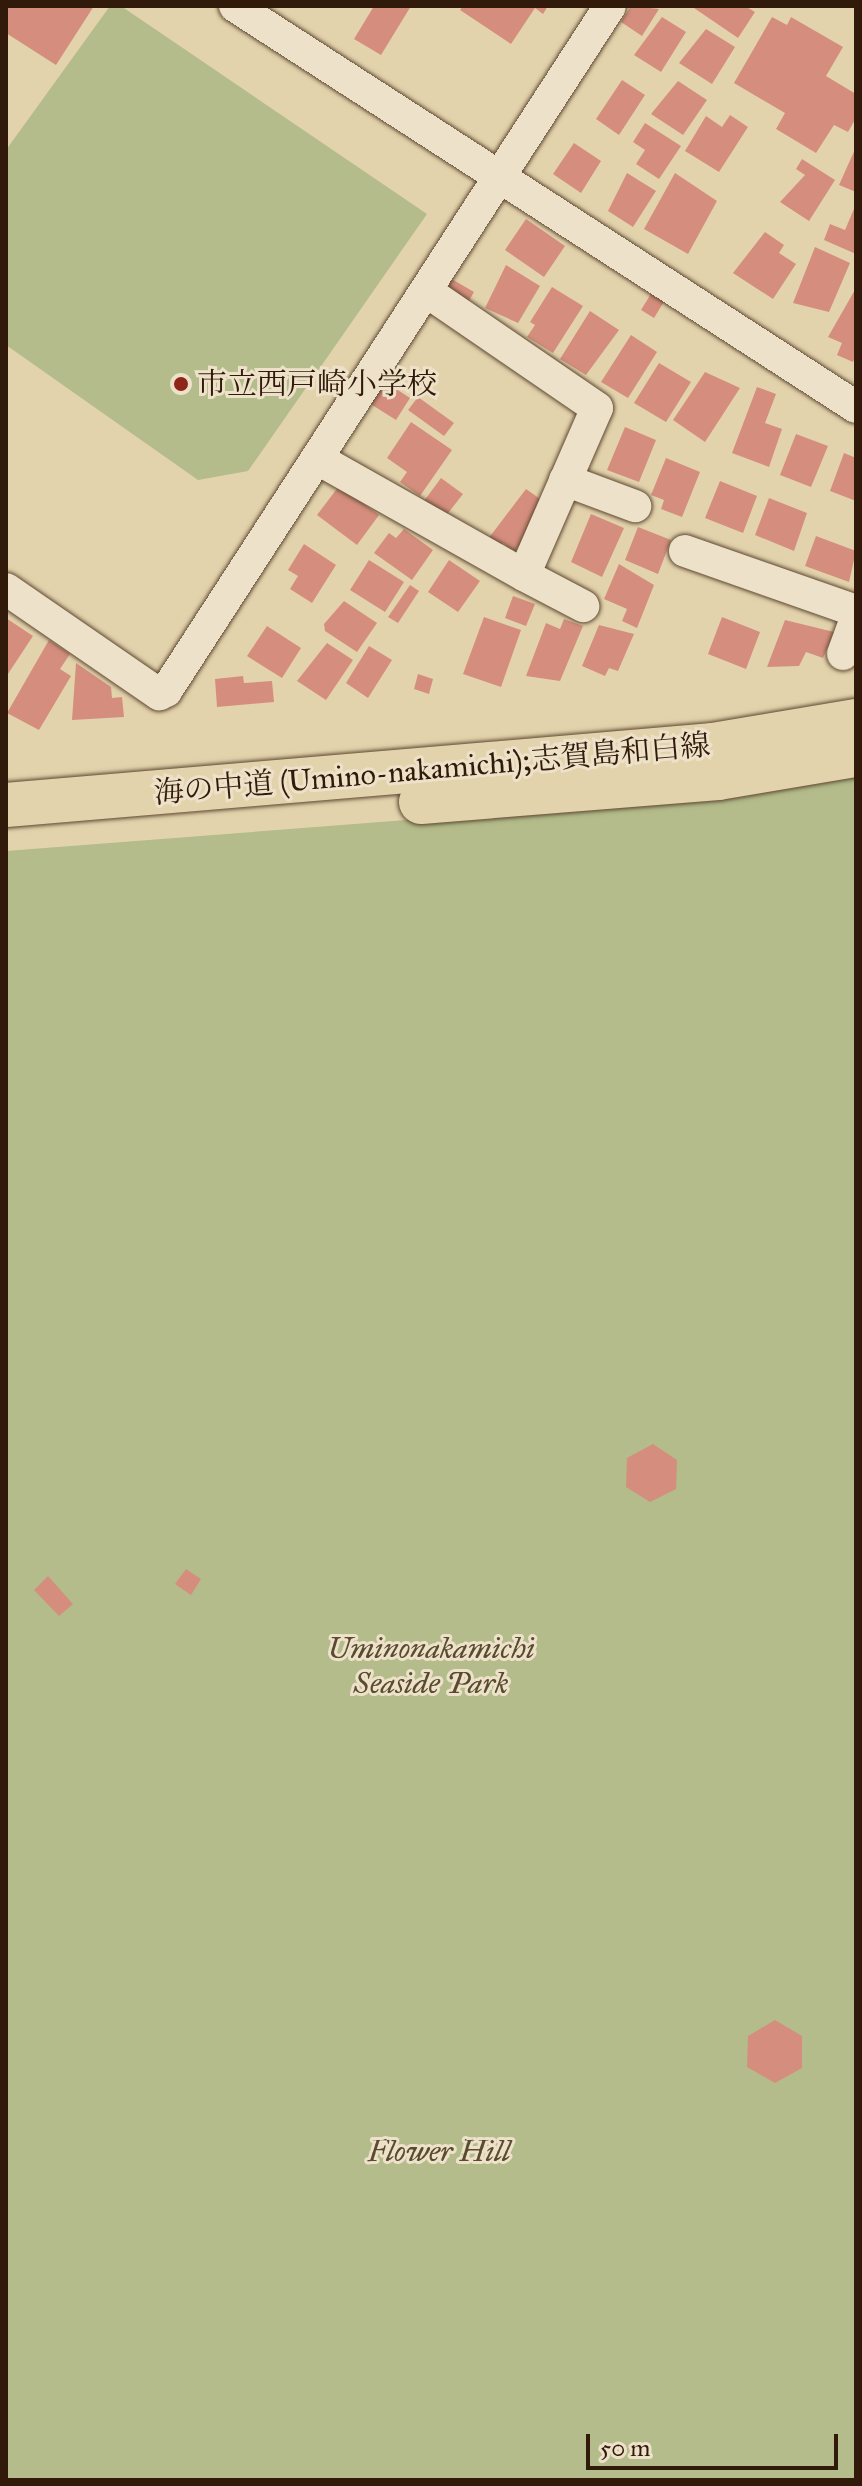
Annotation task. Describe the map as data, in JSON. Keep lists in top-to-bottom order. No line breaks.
{"streets":{"main road":["海の中道 (Umino-nakamichi);志賀島和白線"]},"parks":["Uminonakamichi Seaside Park","Flower Hill"],"places":["市立西戸崎小学校"],"scale_bar":"50 m"}
